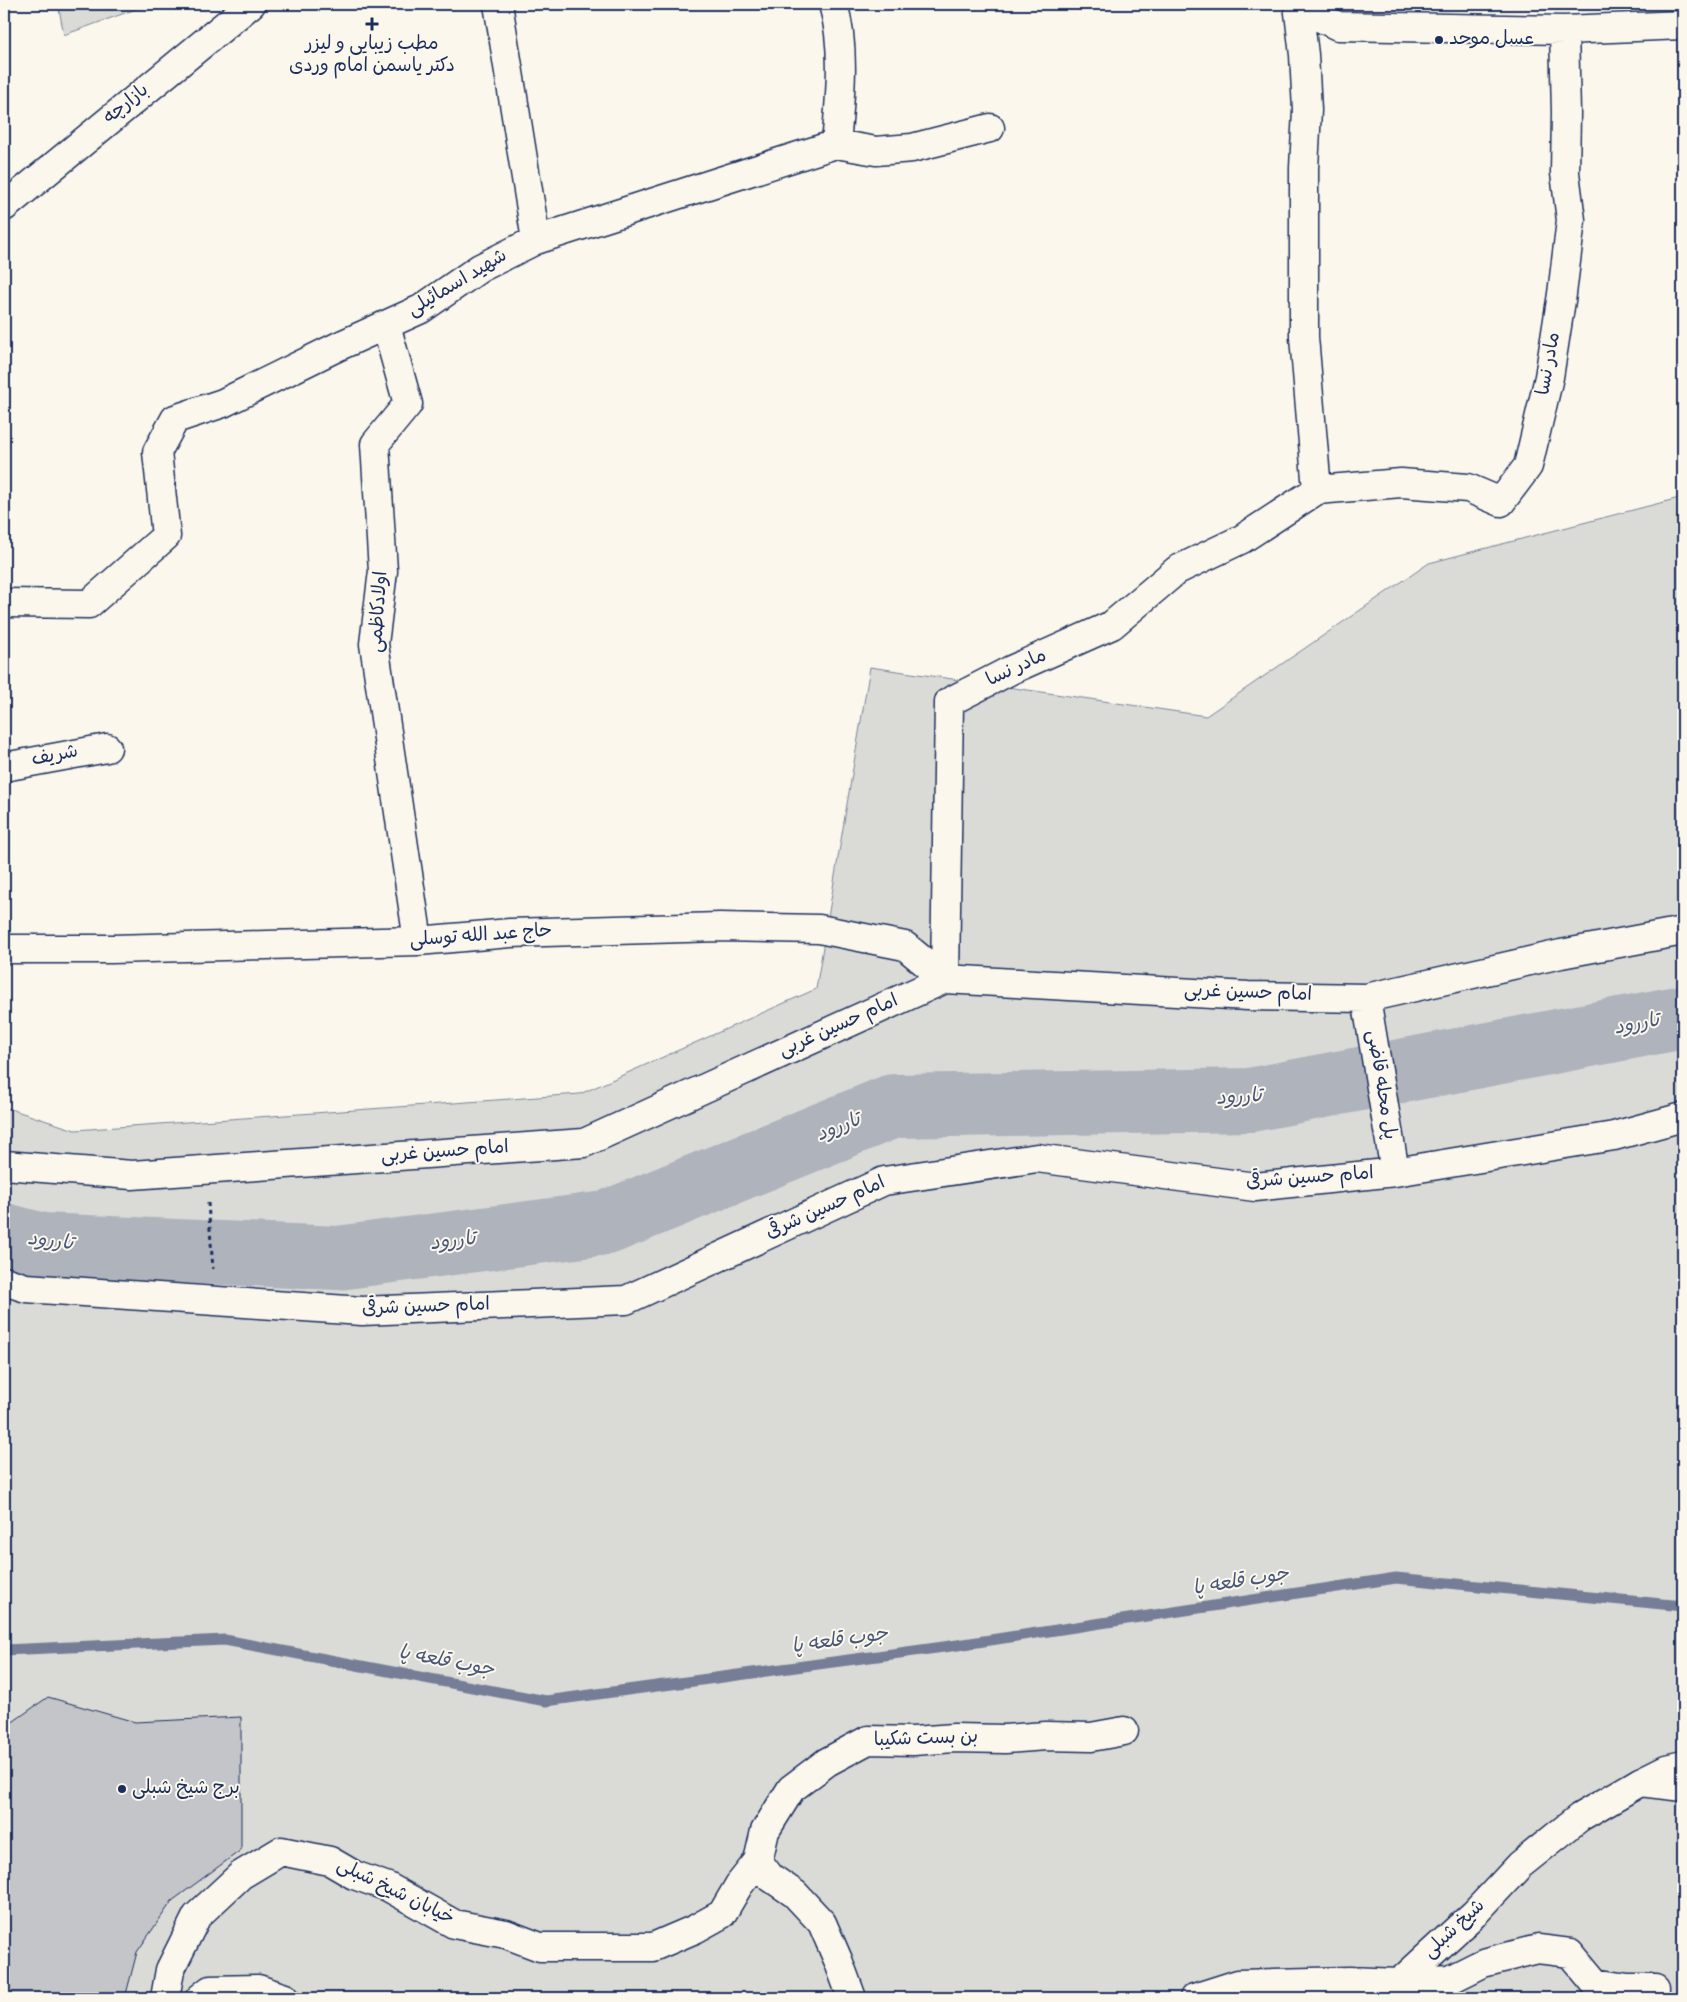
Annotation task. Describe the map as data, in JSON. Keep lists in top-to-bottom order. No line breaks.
{"streets":{"street":["بازارچه","شهید اسمائیلی","مادر نسا","اولادکاظمی","شریف","حاج عبد الله توسلی","امام حسین غربی","پل محله قاضی","امام حسین شرقی","بن بست شکیبا","خیابان شیخ شبلی","شیخ شبلی"]},"crossings":[["شهید اسمائیلی","اولادکاظمی"],["مادر نسا","حاج عبد الله توسلی"],["مادر نسا","امام حسین غربی"],["اولادکاظمی","حاج عبد الله توسلی"],["حاج عبد الله توسلی","امام حسین غربی"],["امام حسین غربی","پل محله قاضی"],["پل محله قاضی","امام حسین شرقی"],["بن بست شکیبا","خیابان شیخ شبلی"]],"water":["تاررود","جوب قلعه پا"],"places":{"health":["مطب زیبایی و لیزر دکتر یاسمن امام وردی"],"other":["عسل موحد","برج شیخ شبلی"]}}
